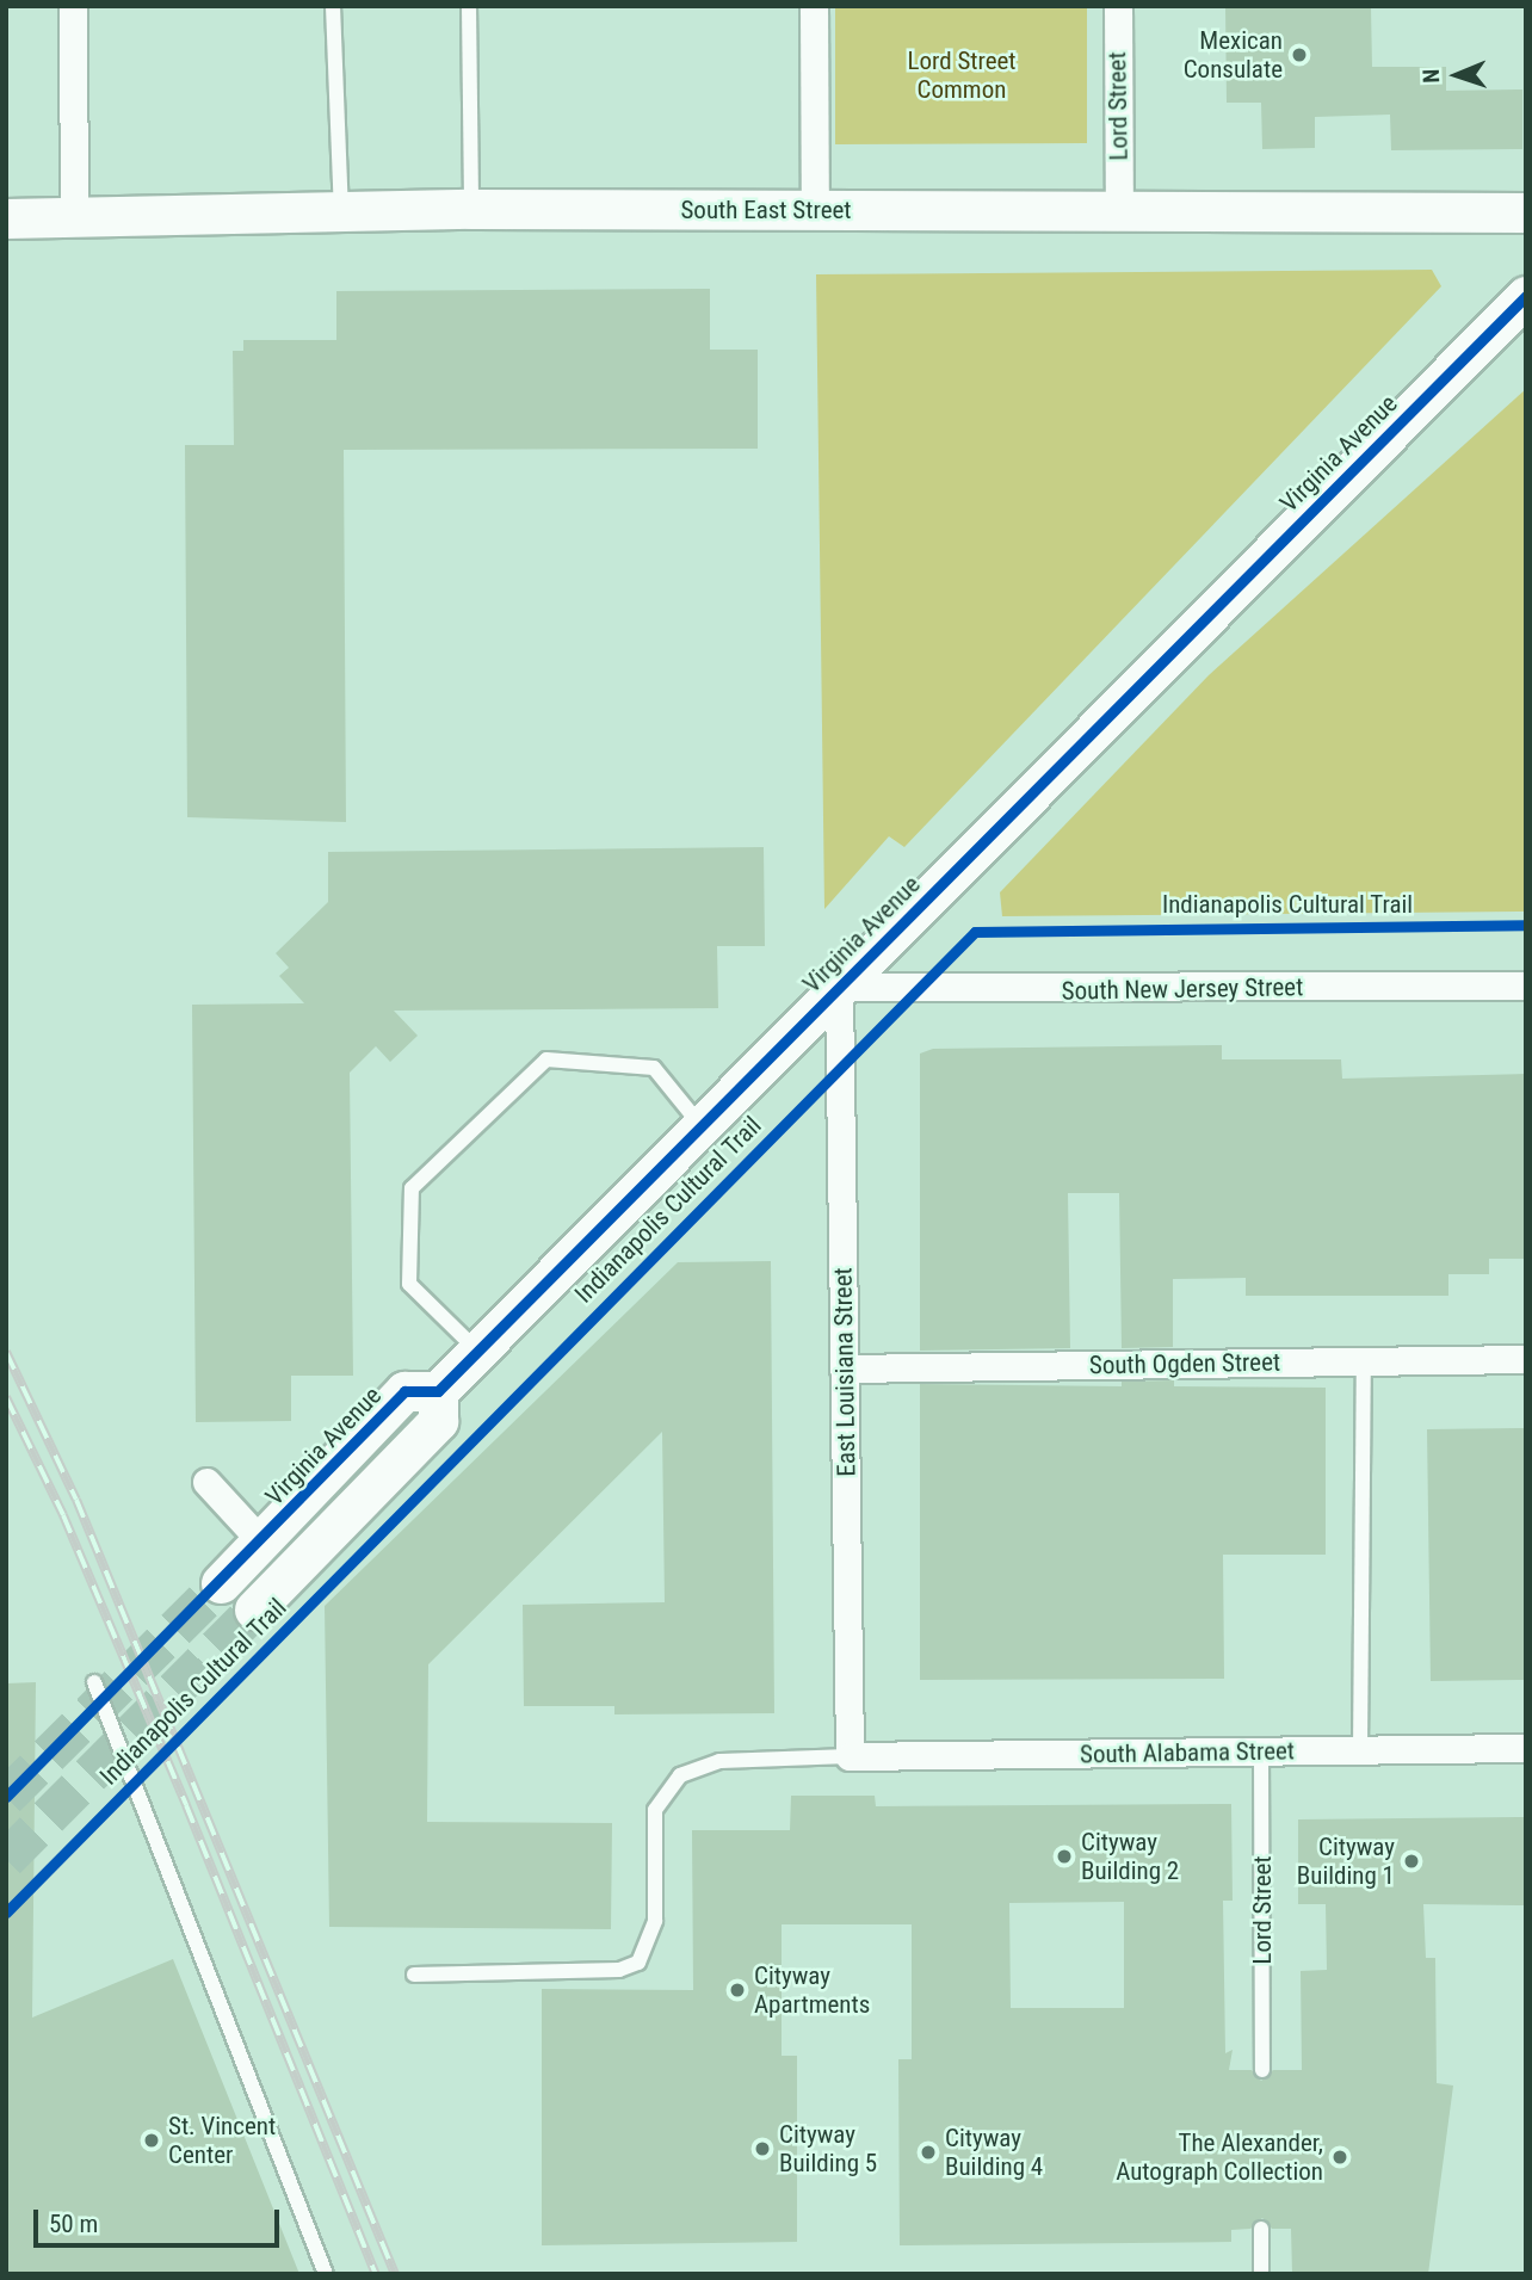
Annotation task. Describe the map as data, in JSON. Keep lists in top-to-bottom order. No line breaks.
{"streets":{"street":["Lord Street","South East Street","Virginia Avenue","South New Jersey Street","South Ogden Street","East Louisiana Street","South Alabama Street"],"cycle path":["Indianapolis Cultural Trail"]},"crossings":[["Lord Street","South East Street"],["Lord Street","South Alabama Street"],["Virginia Avenue","South New Jersey Street"],["Virginia Avenue","East Louisiana Street"],["South New Jersey Street","East Louisiana Street"],["South Ogden Street","East Louisiana Street"],["East Louisiana Street","South Alabama Street"]],"parks":["Lord Street Common"],"places":["Mexican Consulate","Cityway Building 2","Cityway Building 1","Cityway Apartments","St. Vincent Center","Cityway Building 5","Cityway Building 4","The Alexander, Autograph Collection"],"scale_bar":"50 m","north":"left"}
